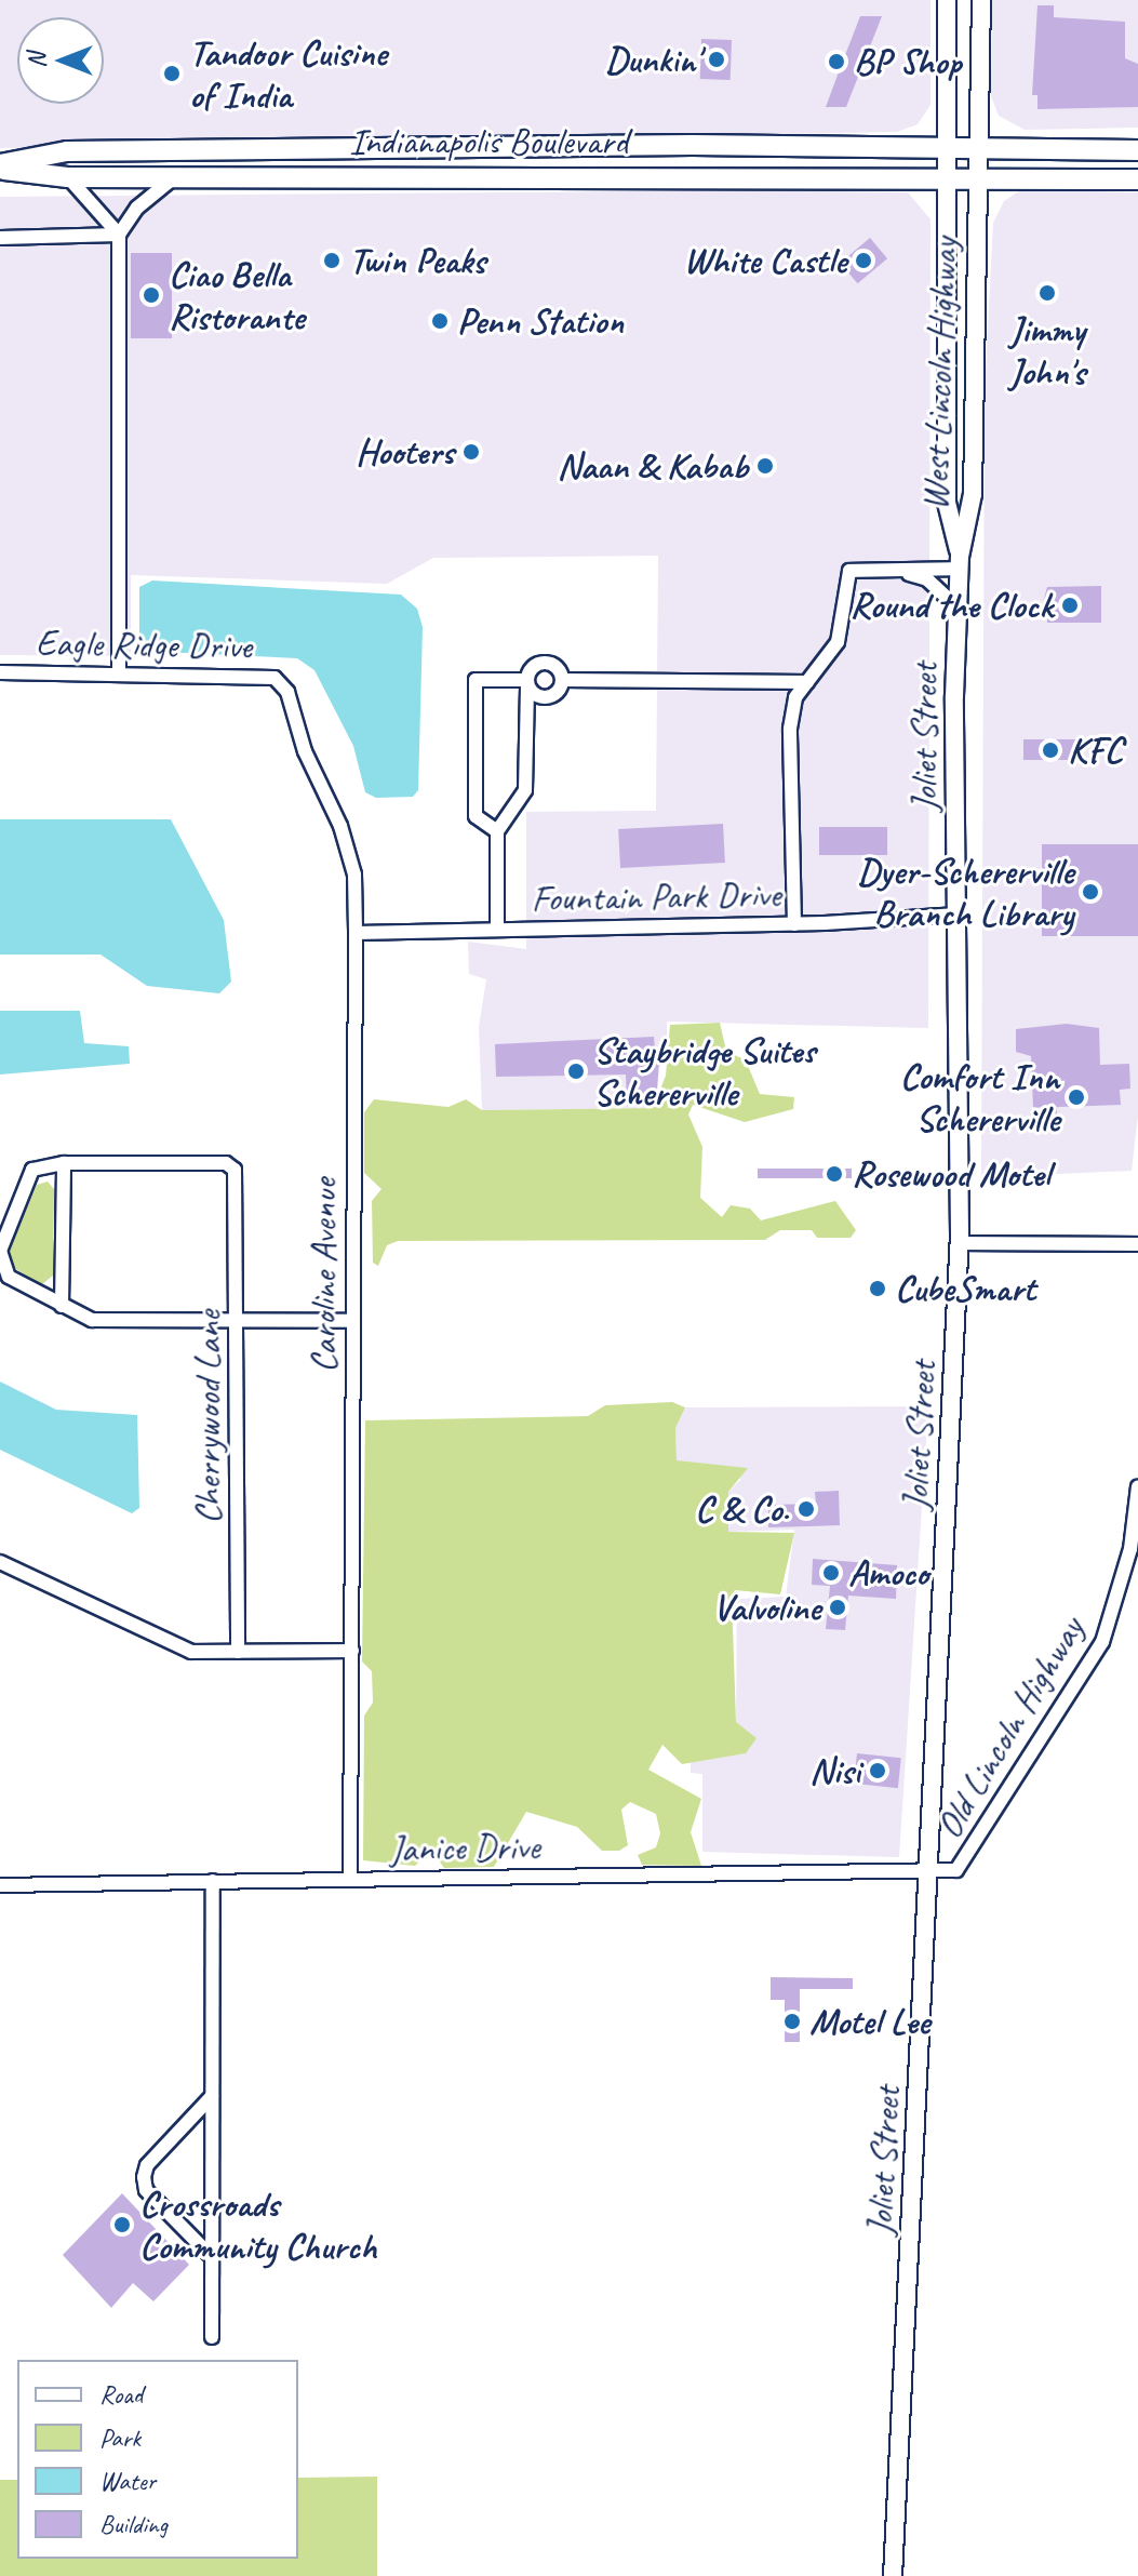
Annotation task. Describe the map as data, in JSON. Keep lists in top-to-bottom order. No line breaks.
{"streets":{"highway":["Indianapolis Boulevard"],"main road":["West Lincoln Highway","Joliet Street"],"street":["Eagle Ridge Drive","Fountain Park Drive","Caroline Avenue","Cherrywood Lane","Old Lincoln Highway","Janice Drive"]},"crossings":[["Indianapolis Boulevard","West Lincoln Highway"],["West Lincoln Highway","Joliet Street"],["Eagle Ridge Drive","Caroline Avenue"],["Joliet Street","Fountain Park Drive"],["Joliet Street","Old Lincoln Highway"],["Joliet Street","Janice Drive"],["Fountain Park Drive","Caroline Avenue"],["Caroline Avenue","Janice Drive"],["Old Lincoln Highway","Janice Drive"]],"places":["Dunkin'","BP Shop","Tandoor Cuisine of India","Twin Peaks","White Castle","Jimmy John's","Ciao Bella Ristorante","Penn Station","Hooters","Naan & Kabab","Round the Clock","KFC","Dyer-Schererville Branch Library","Staybridge Suites Schererville","Comfort Inn Schererville","Rosewood Motel","CubeSmart","C & Co.","Amoco","Valvoline","Nisi","Motel Lee","Crossroads Community Church"],"legend":["Road","Park","Water","Building"],"north":"left"}
